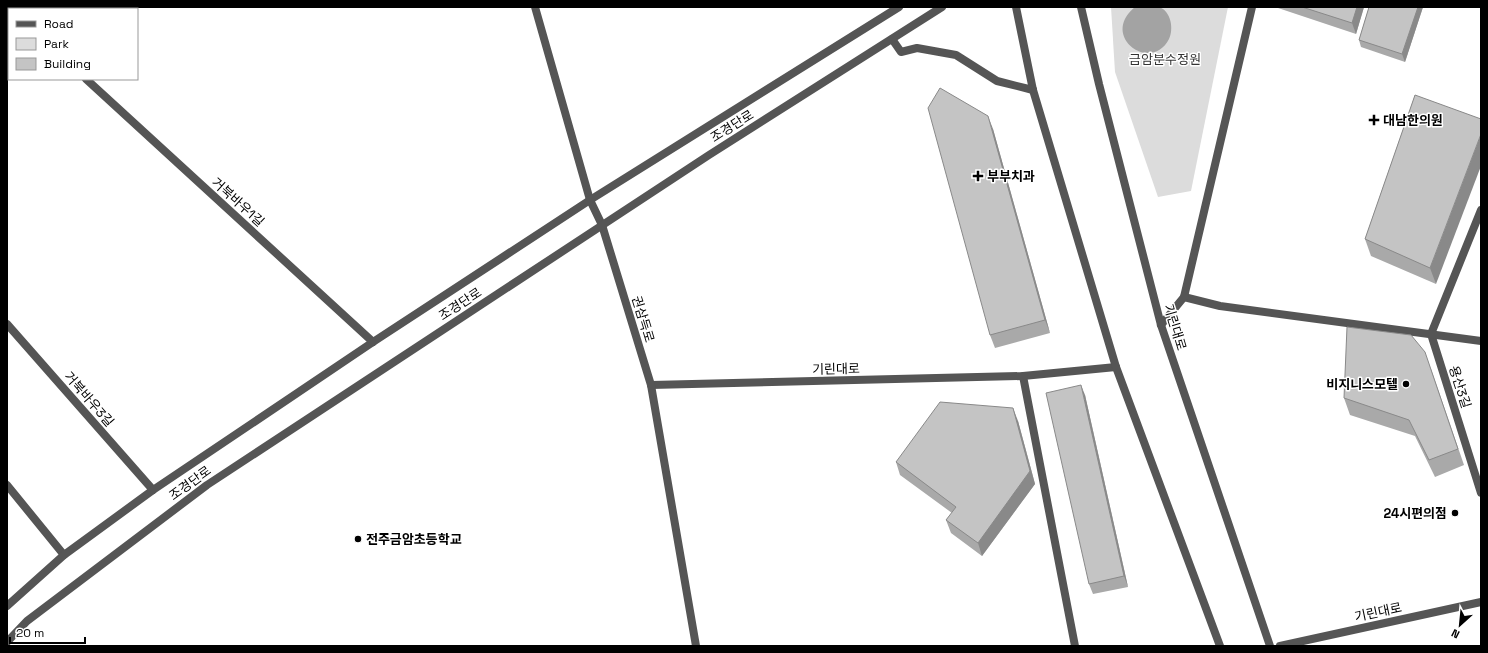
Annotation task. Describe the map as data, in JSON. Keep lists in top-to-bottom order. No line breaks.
{"streets":{"street":["조경단로","거북바우1길","권삼득로","기린대로","용산3길","거북바우3길"]},"crossings":[["조경단로","거북바우1길"],["조경단로","권삼득로"],["조경단로","거북바우3길"],["권삼득로","기린대로"],["기린대로","용산3길"]],"parks":["금암분수정원"],"places":{"health":["대남한의원","부부치과"],"other":["비지니스모텔","24시편의점","전주금암초등학교"]},"legend":["Road","Park","Building"],"scale_bar":"20 m","north":"bottom left"}
